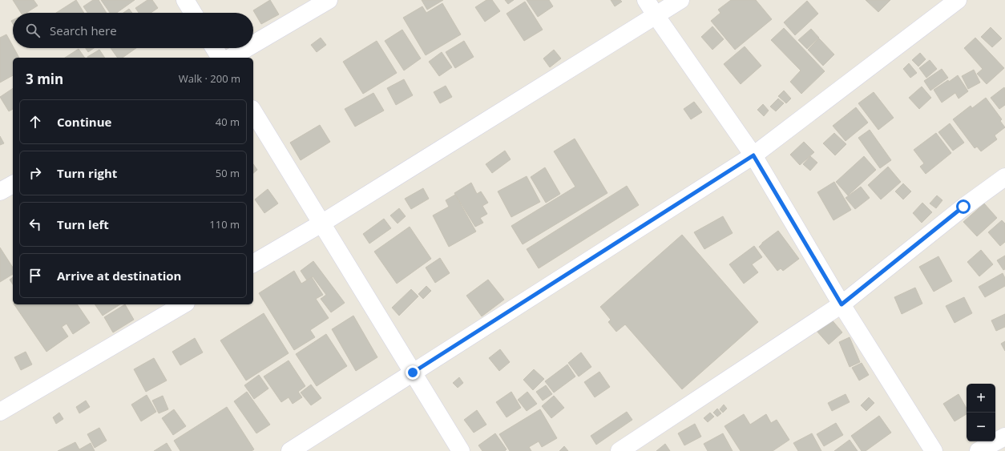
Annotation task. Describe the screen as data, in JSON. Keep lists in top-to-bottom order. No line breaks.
{"page":{"search":"Search here","heading":["3 min","Walk · 200 m"],"list":[["Continue","40 m"],["Turn right","50 m"],["Turn left","110 m"],"Arrive at destination"],"map_buttons":["+","−"]}}
